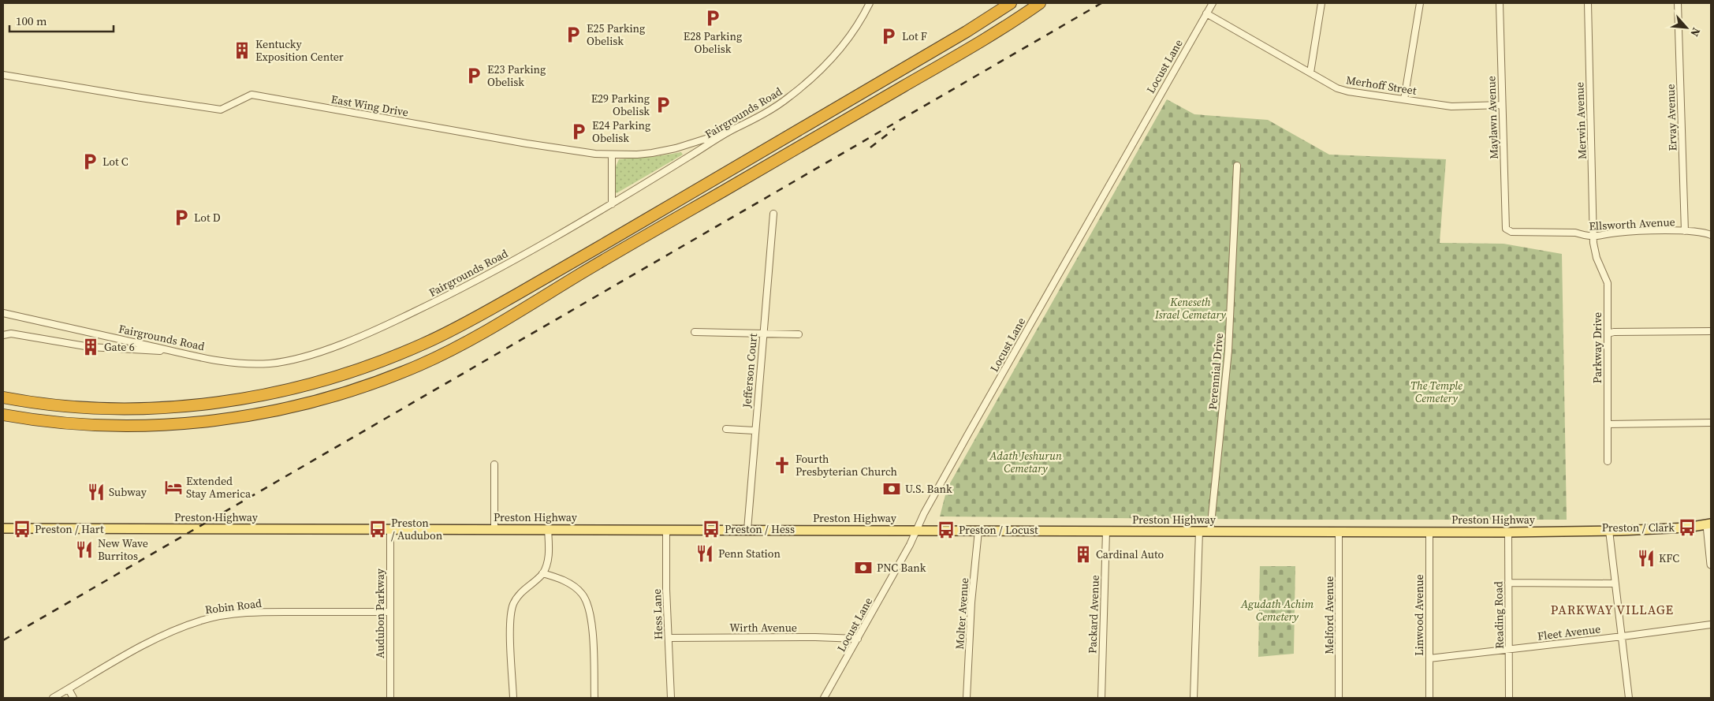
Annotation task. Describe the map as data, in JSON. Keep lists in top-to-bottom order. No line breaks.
{"streets":{"main road":["Preston Highway"],"street":["Locust Lane","Merhoff Street","East Wing Drive","Fairgrounds Road","Maylawn Avenue","Ervay Avenue","Merwin Avenue","Ellsworth Avenue","Parkway Drive","Jefferson Court","Perennial Drive","Robin Road","Audubon Parkway","Molter Avenue","Hess Lane","Packard Avenue","Melford Avenue","Linwood Avenue","Reading Road","Wirth Avenue","Fleet Avenue"]},"crossings":[["Locust Lane","Merhoff Street"],["Locust Lane","Preston Highway"],["Locust Lane","Wirth Avenue"],["Merhoff Street","Maylawn Avenue"],["East Wing Drive","Fairgrounds Road"],["Maylawn Avenue","Ellsworth Avenue"],["Ervay Avenue","Ellsworth Avenue"],["Merwin Avenue","Ellsworth Avenue"],["Merwin Avenue","Parkway Drive"],["Ellsworth Avenue","Parkway Drive"],["Jefferson Court","Preston Highway"],["Perennial Drive","Preston Highway"],["Preston Highway","Audubon Parkway"],["Preston Highway","Molter Avenue"],["Preston Highway","Hess Lane"],["Preston Highway","Packard Avenue"],["Preston Highway","Melford Avenue"],["Preston Highway","Linwood Avenue"],["Preston Highway","Reading Road"],["Robin Road","Audubon Parkway"],["Hess Lane","Wirth Avenue"],["Linwood Avenue","Fleet Avenue"],["Reading Road","Fleet Avenue"]],"districts":["PARKWAY VILLAGE"],"parks":["Keneseth Israel Cemetary","The Temple Cemetery","Adath Jeshurun Cemetary","Agudath Achim Cemetery"],"places":{"parking":["E28 Parking Obelisk","E25 Parking Obelisk","Lot F","E23 Parking Obelisk","E29 Parking Obelisk","E24 Parking Obelisk","Lot C","Lot D"],"building":["Kentucky Exposition Center","Gate 6","Cardinal Auto"],"church":["Fourth Presbyterian Church"],"hotel":["Extended Stay America"],"bank":["U.S. Bank","PNC Bank"],"restaurant":["Subway","New Wave Burritos","Penn Station","KFC"],"bus stop":["Preston / Clark","Preston / Hart","Preston / Audubon","Preston / Hess","Preston / Locust"]},"scale_bar":"100 m","north":"bottom right"}
